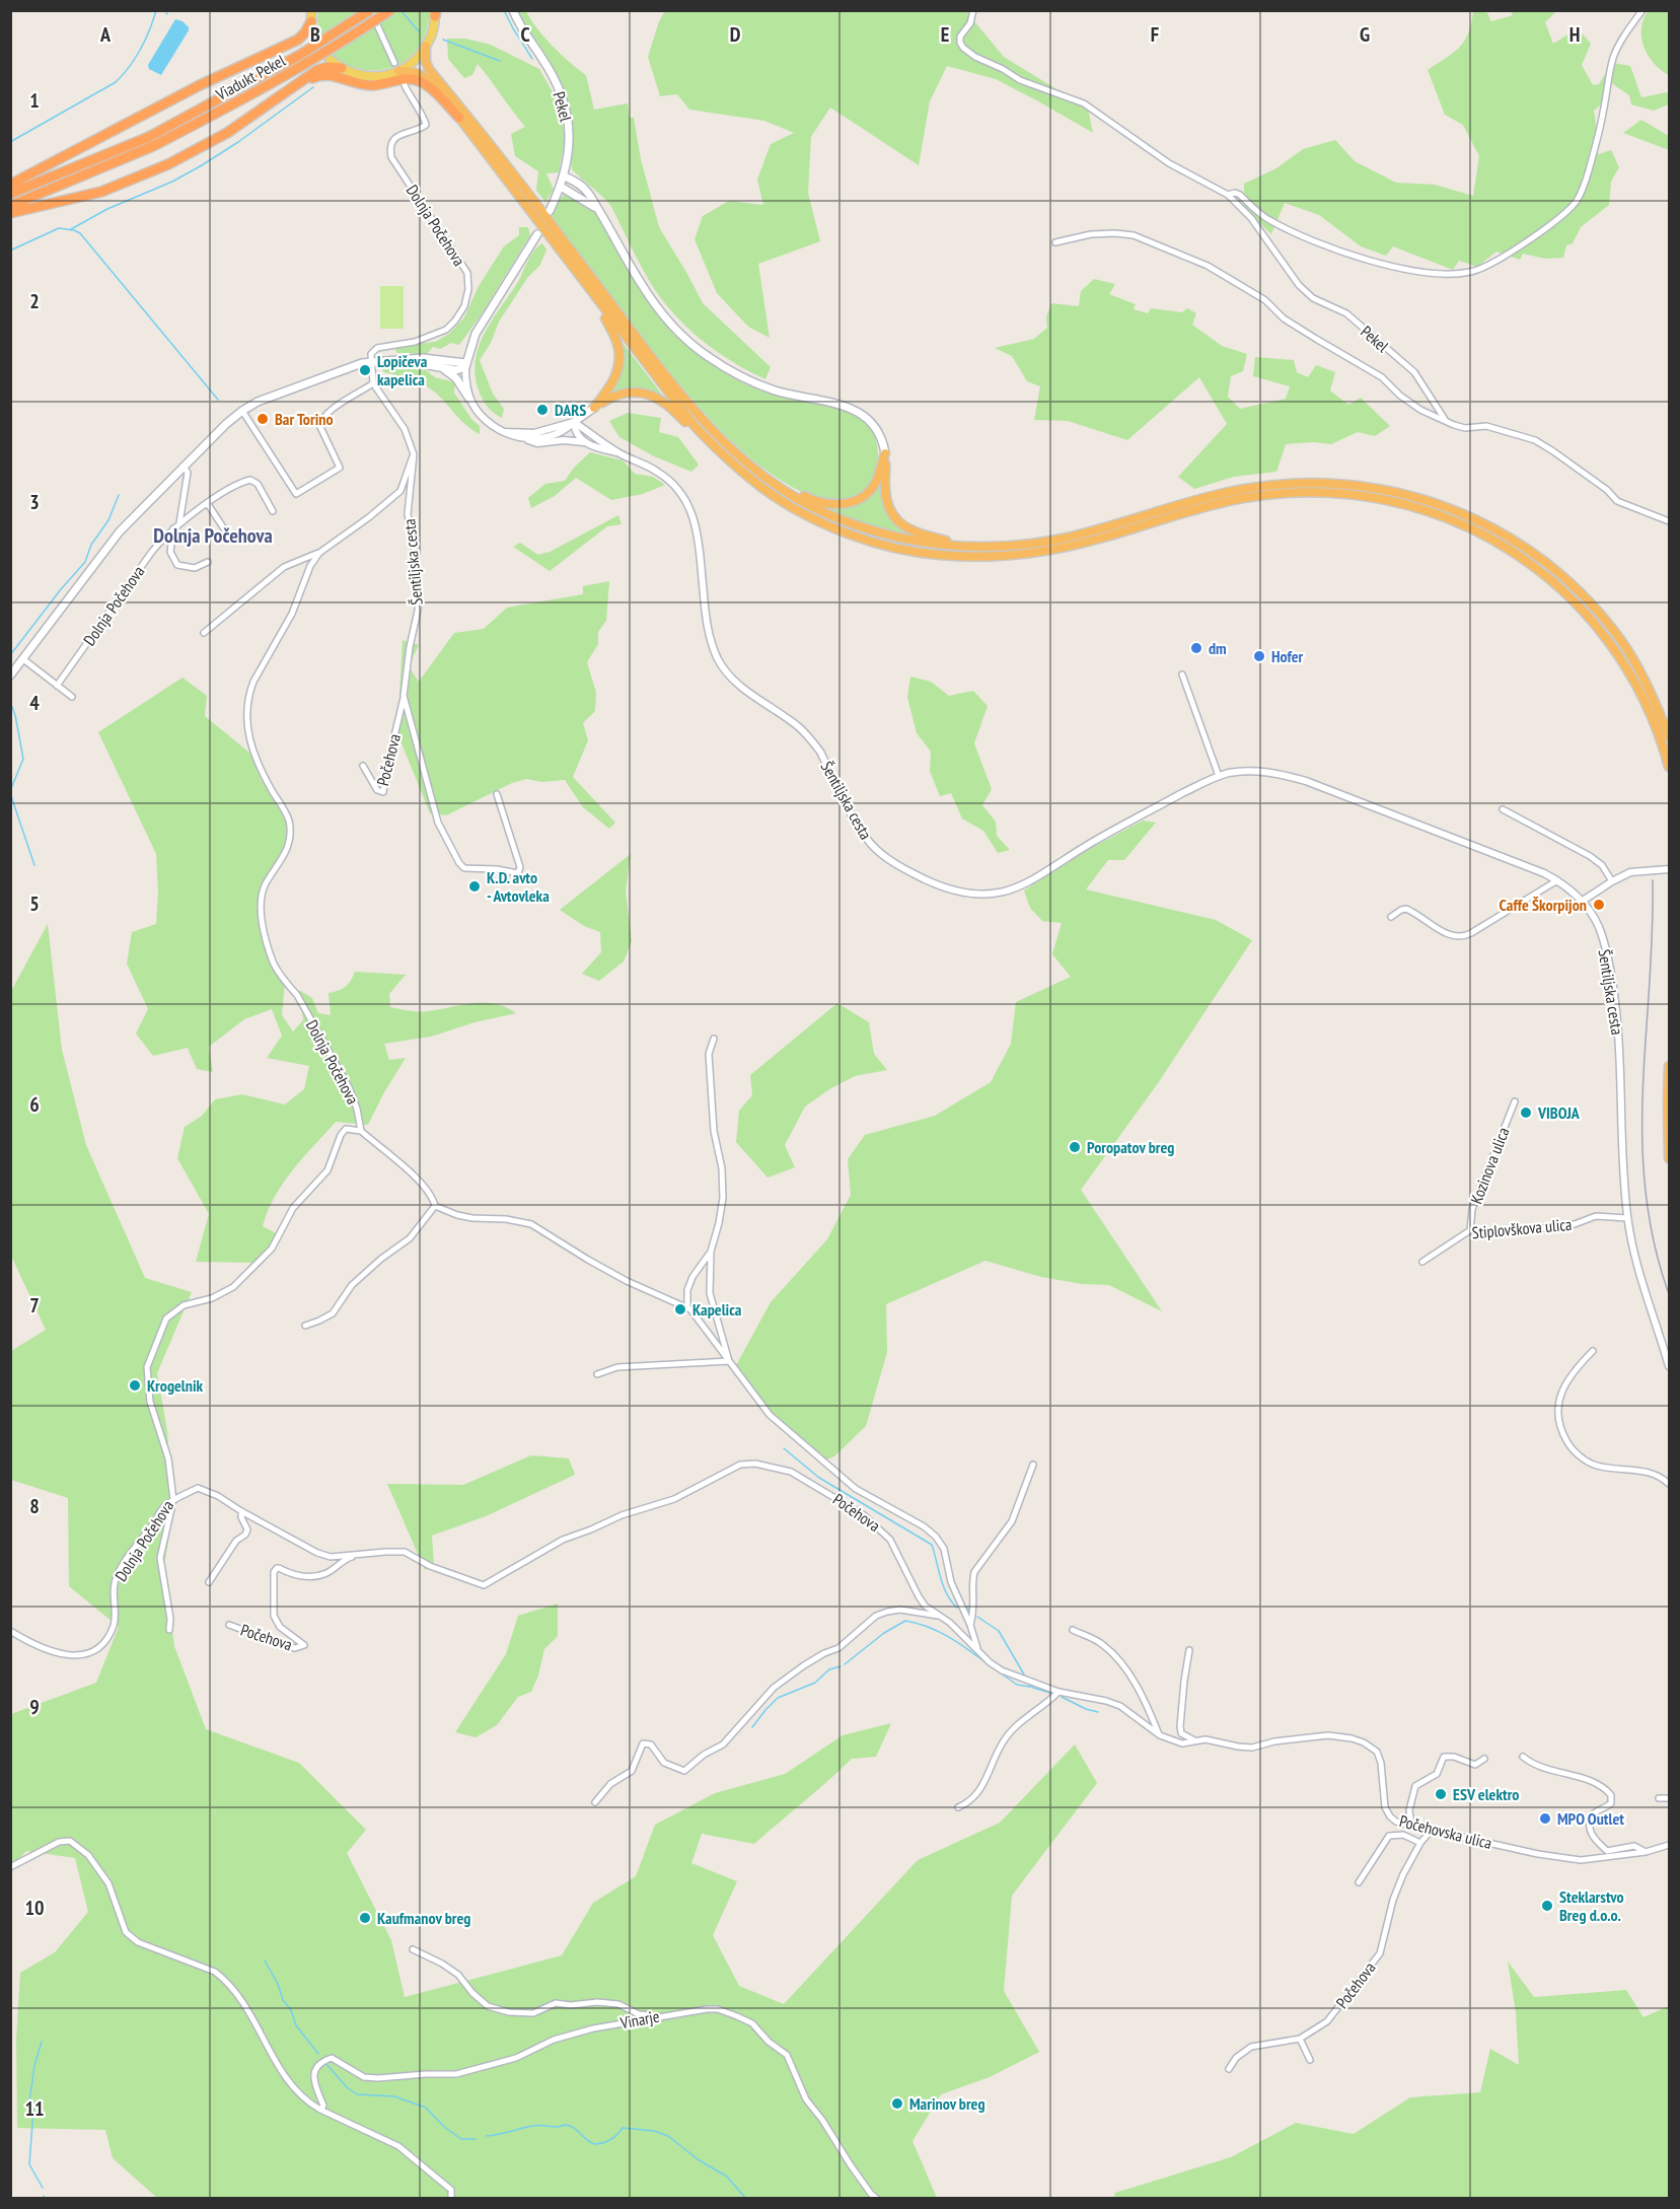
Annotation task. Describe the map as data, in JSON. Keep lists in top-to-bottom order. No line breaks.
{"streets":{"highway":["Viadukt Pekel"],"main road":["Pekel"],"street":["Dolnja Počehova","Šentiljska cesta","Počehova","Kozinova ulica","Stiplovškova ulica","Počehovska ulica","Vinarje"]},"crossings":[["Dolnja Počehova","Šentiljska cesta"],["Dolnja Počehova","Počehova"],["Šentiljska cesta","Počehova"],["Šentiljska cesta","Stiplovškova ulica"],["Počehova","Počehovska ulica"],["Kozinova ulica","Stiplovškova ulica"]],"districts":["Dolnja Počehova"],"places":["Lopičeva kapelica","DARS","Bar Torino","dm","Hofer","K.D. avto - Avtovleka","Caffe Škorpijon","VIBOJA","Poropatov breg","Kapelica","Krogelnik","ESV elektro","MPO Outlet","Steklarstvo Breg d.o.o.","Kaufmanov breg","Marinov breg"],"grid":{"columns":["A","B","C","D","E","F","G","H"],"rows":["1","2","3","4","5","6","7","8","9","10","11"]}}
